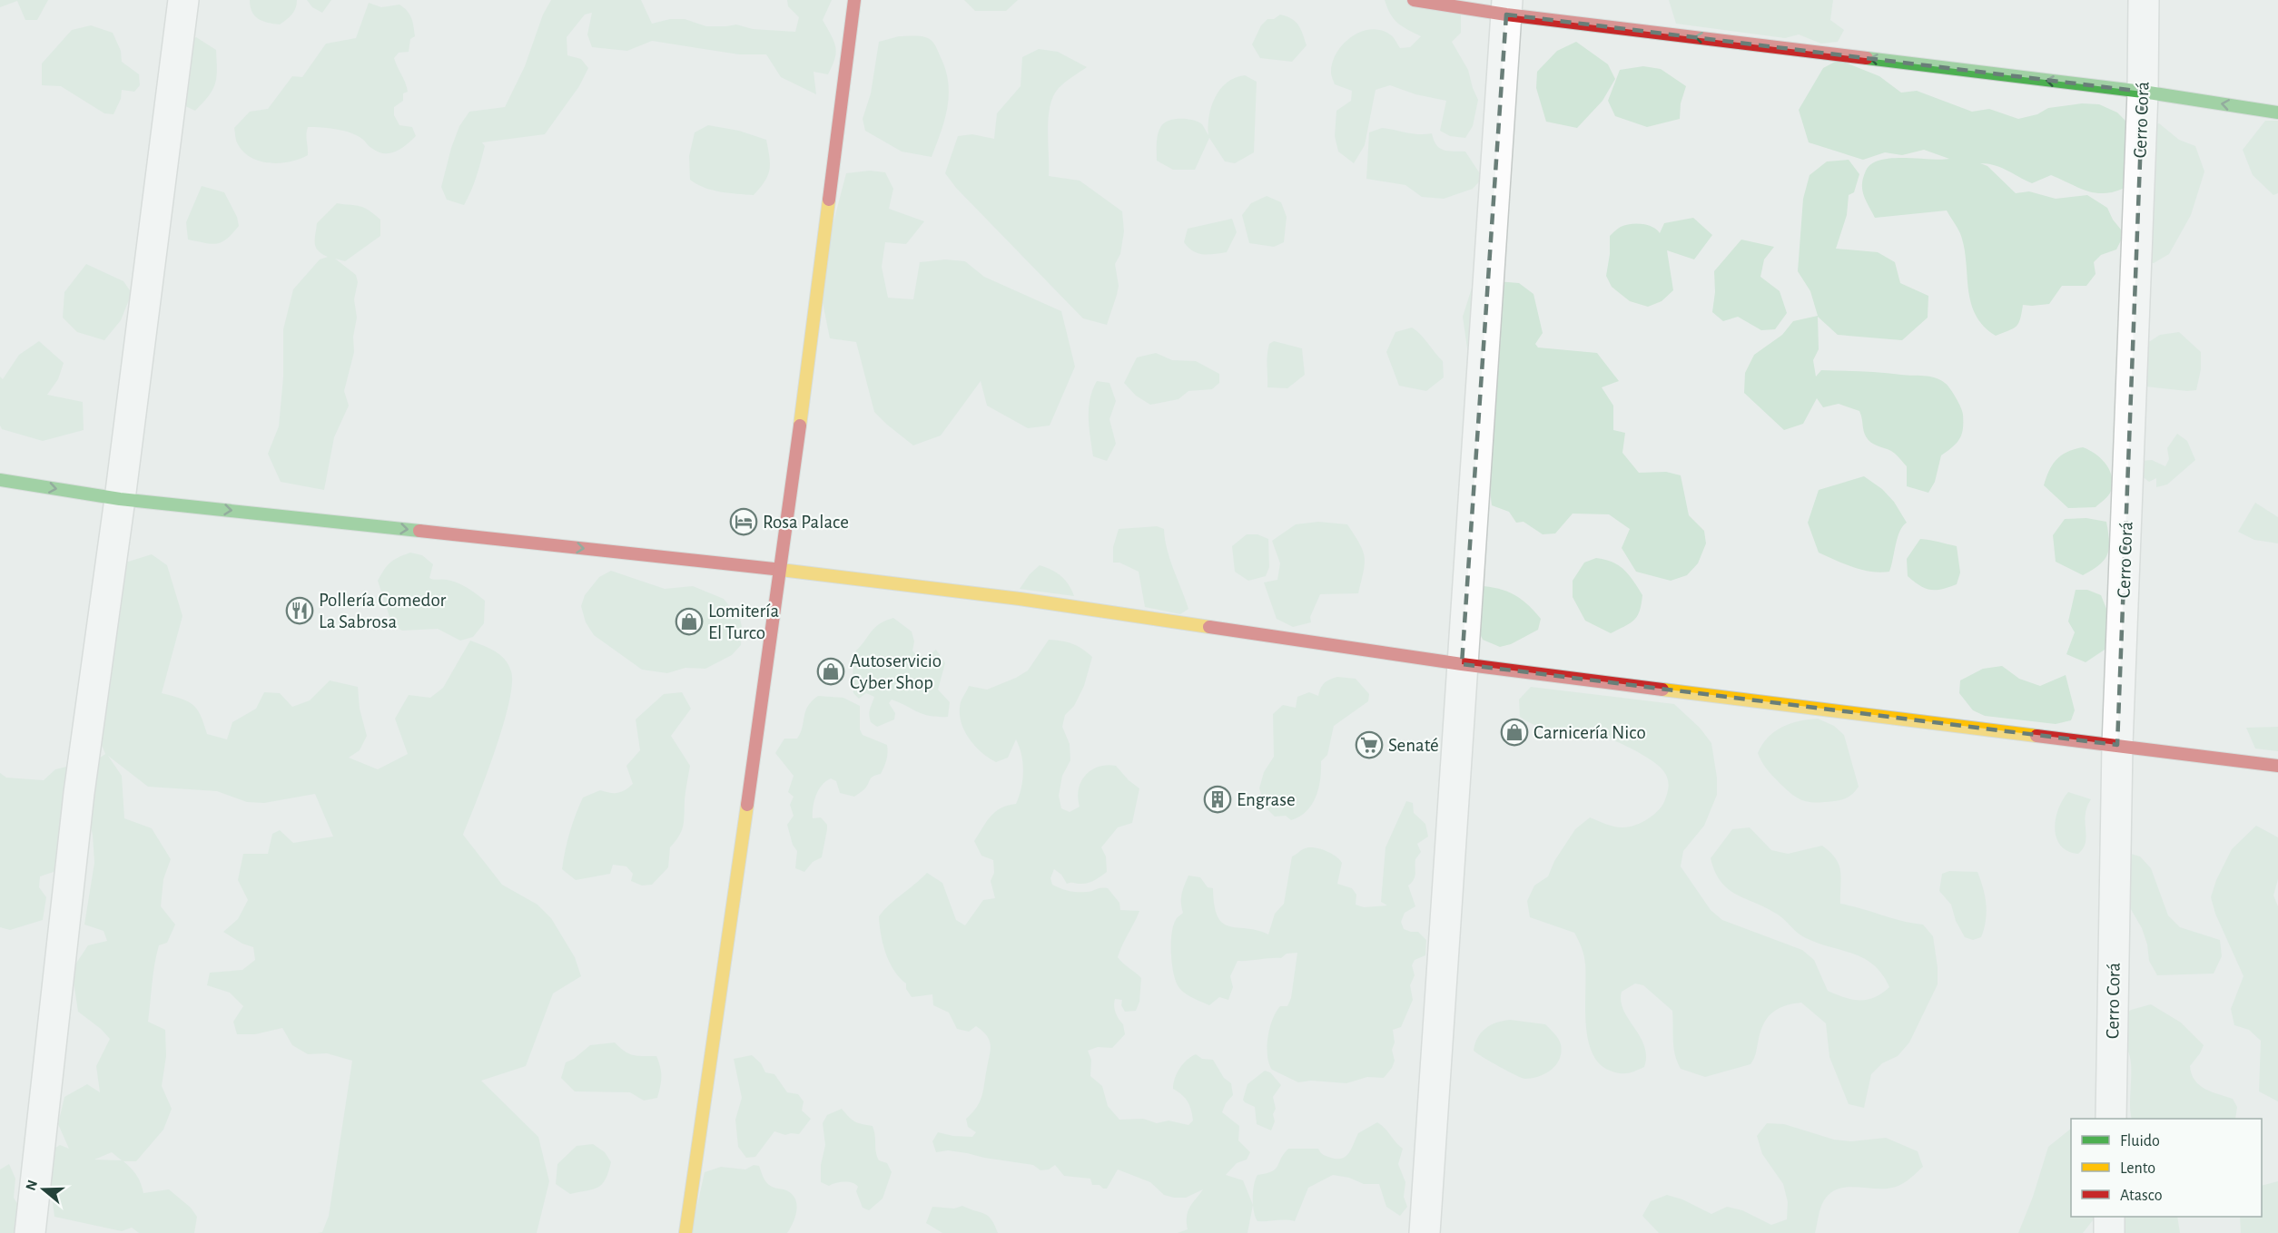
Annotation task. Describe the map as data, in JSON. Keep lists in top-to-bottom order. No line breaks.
{"streets":{"street":["Cerro Corá"]},"places":{"hotel":["Rosa Palace"],"restaurant":["Pollería Comedor La Sabrosa"],"shop":["Lomitería El Turco","Autoservicio Cyber Shop","Carnicería Nico"],"supermarket":["Senaté"],"building":["Engrase"]},"legend":["Fluido","Lento","Atasco"],"north":"left"}
